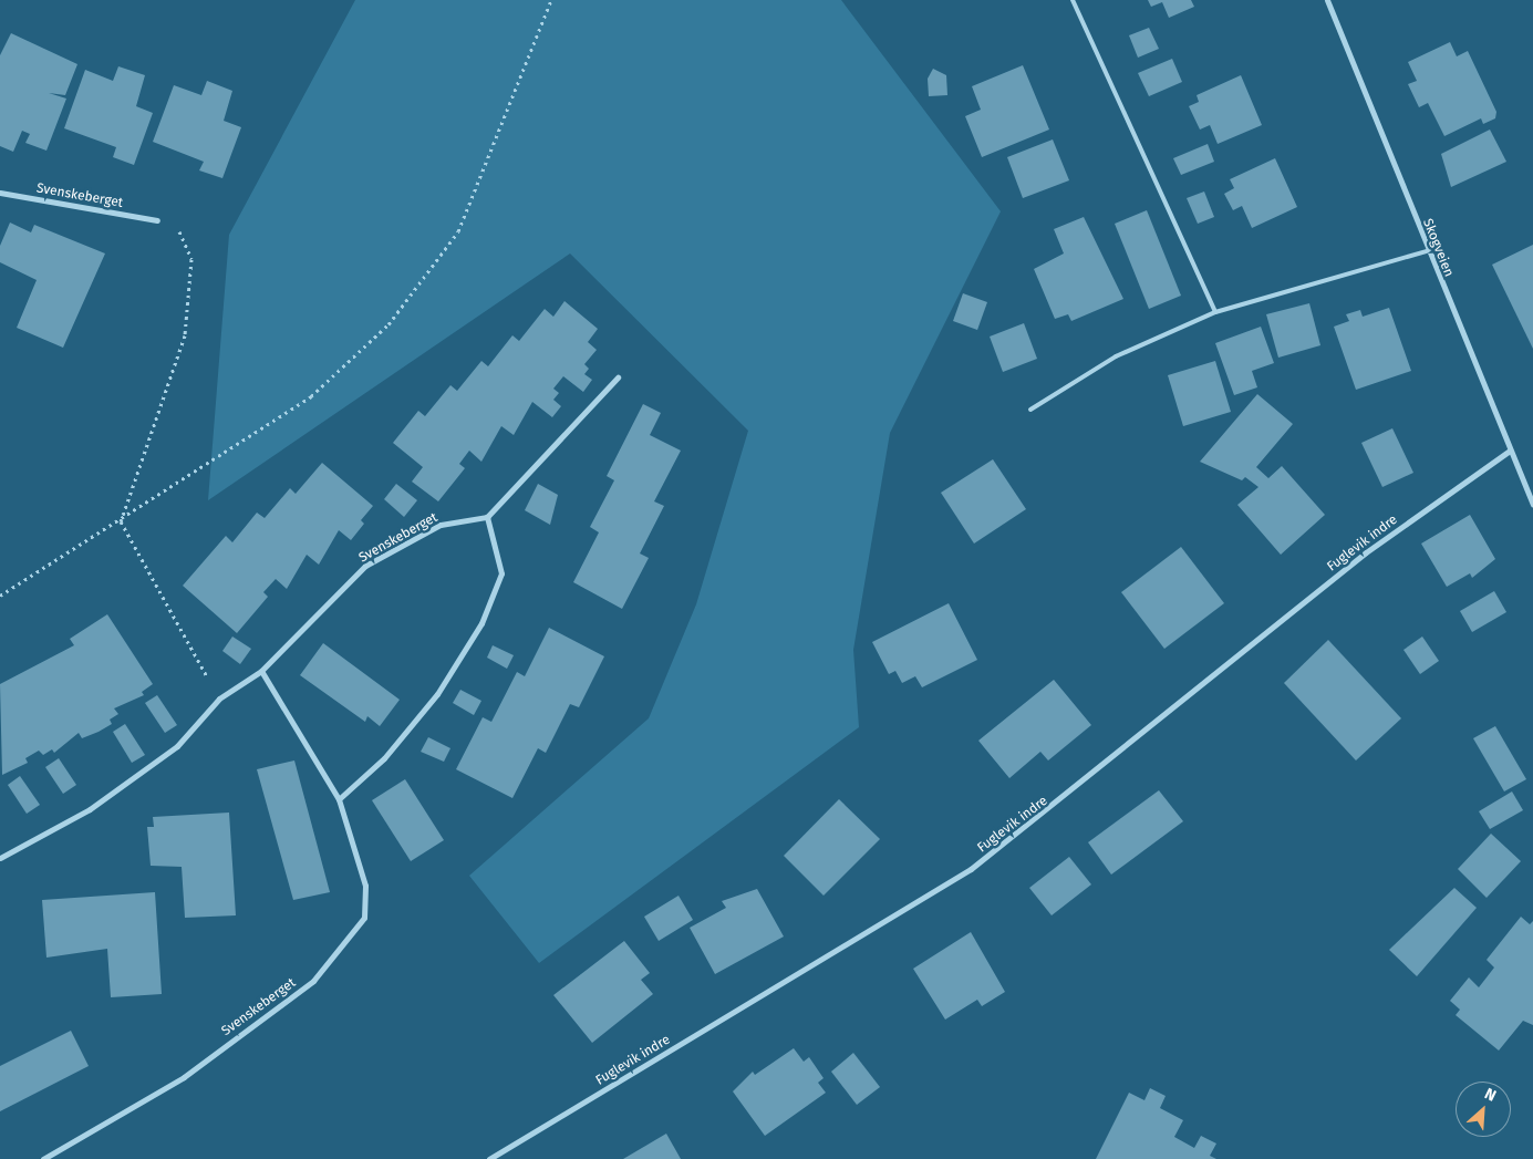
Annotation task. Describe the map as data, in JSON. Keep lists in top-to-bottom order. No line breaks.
{"streets":{"street":["Svenskeberget","Skogveien","Fuglevik indre"]},"crossings":[["Skogveien","Fuglevik indre"]],"north":"top right"}
